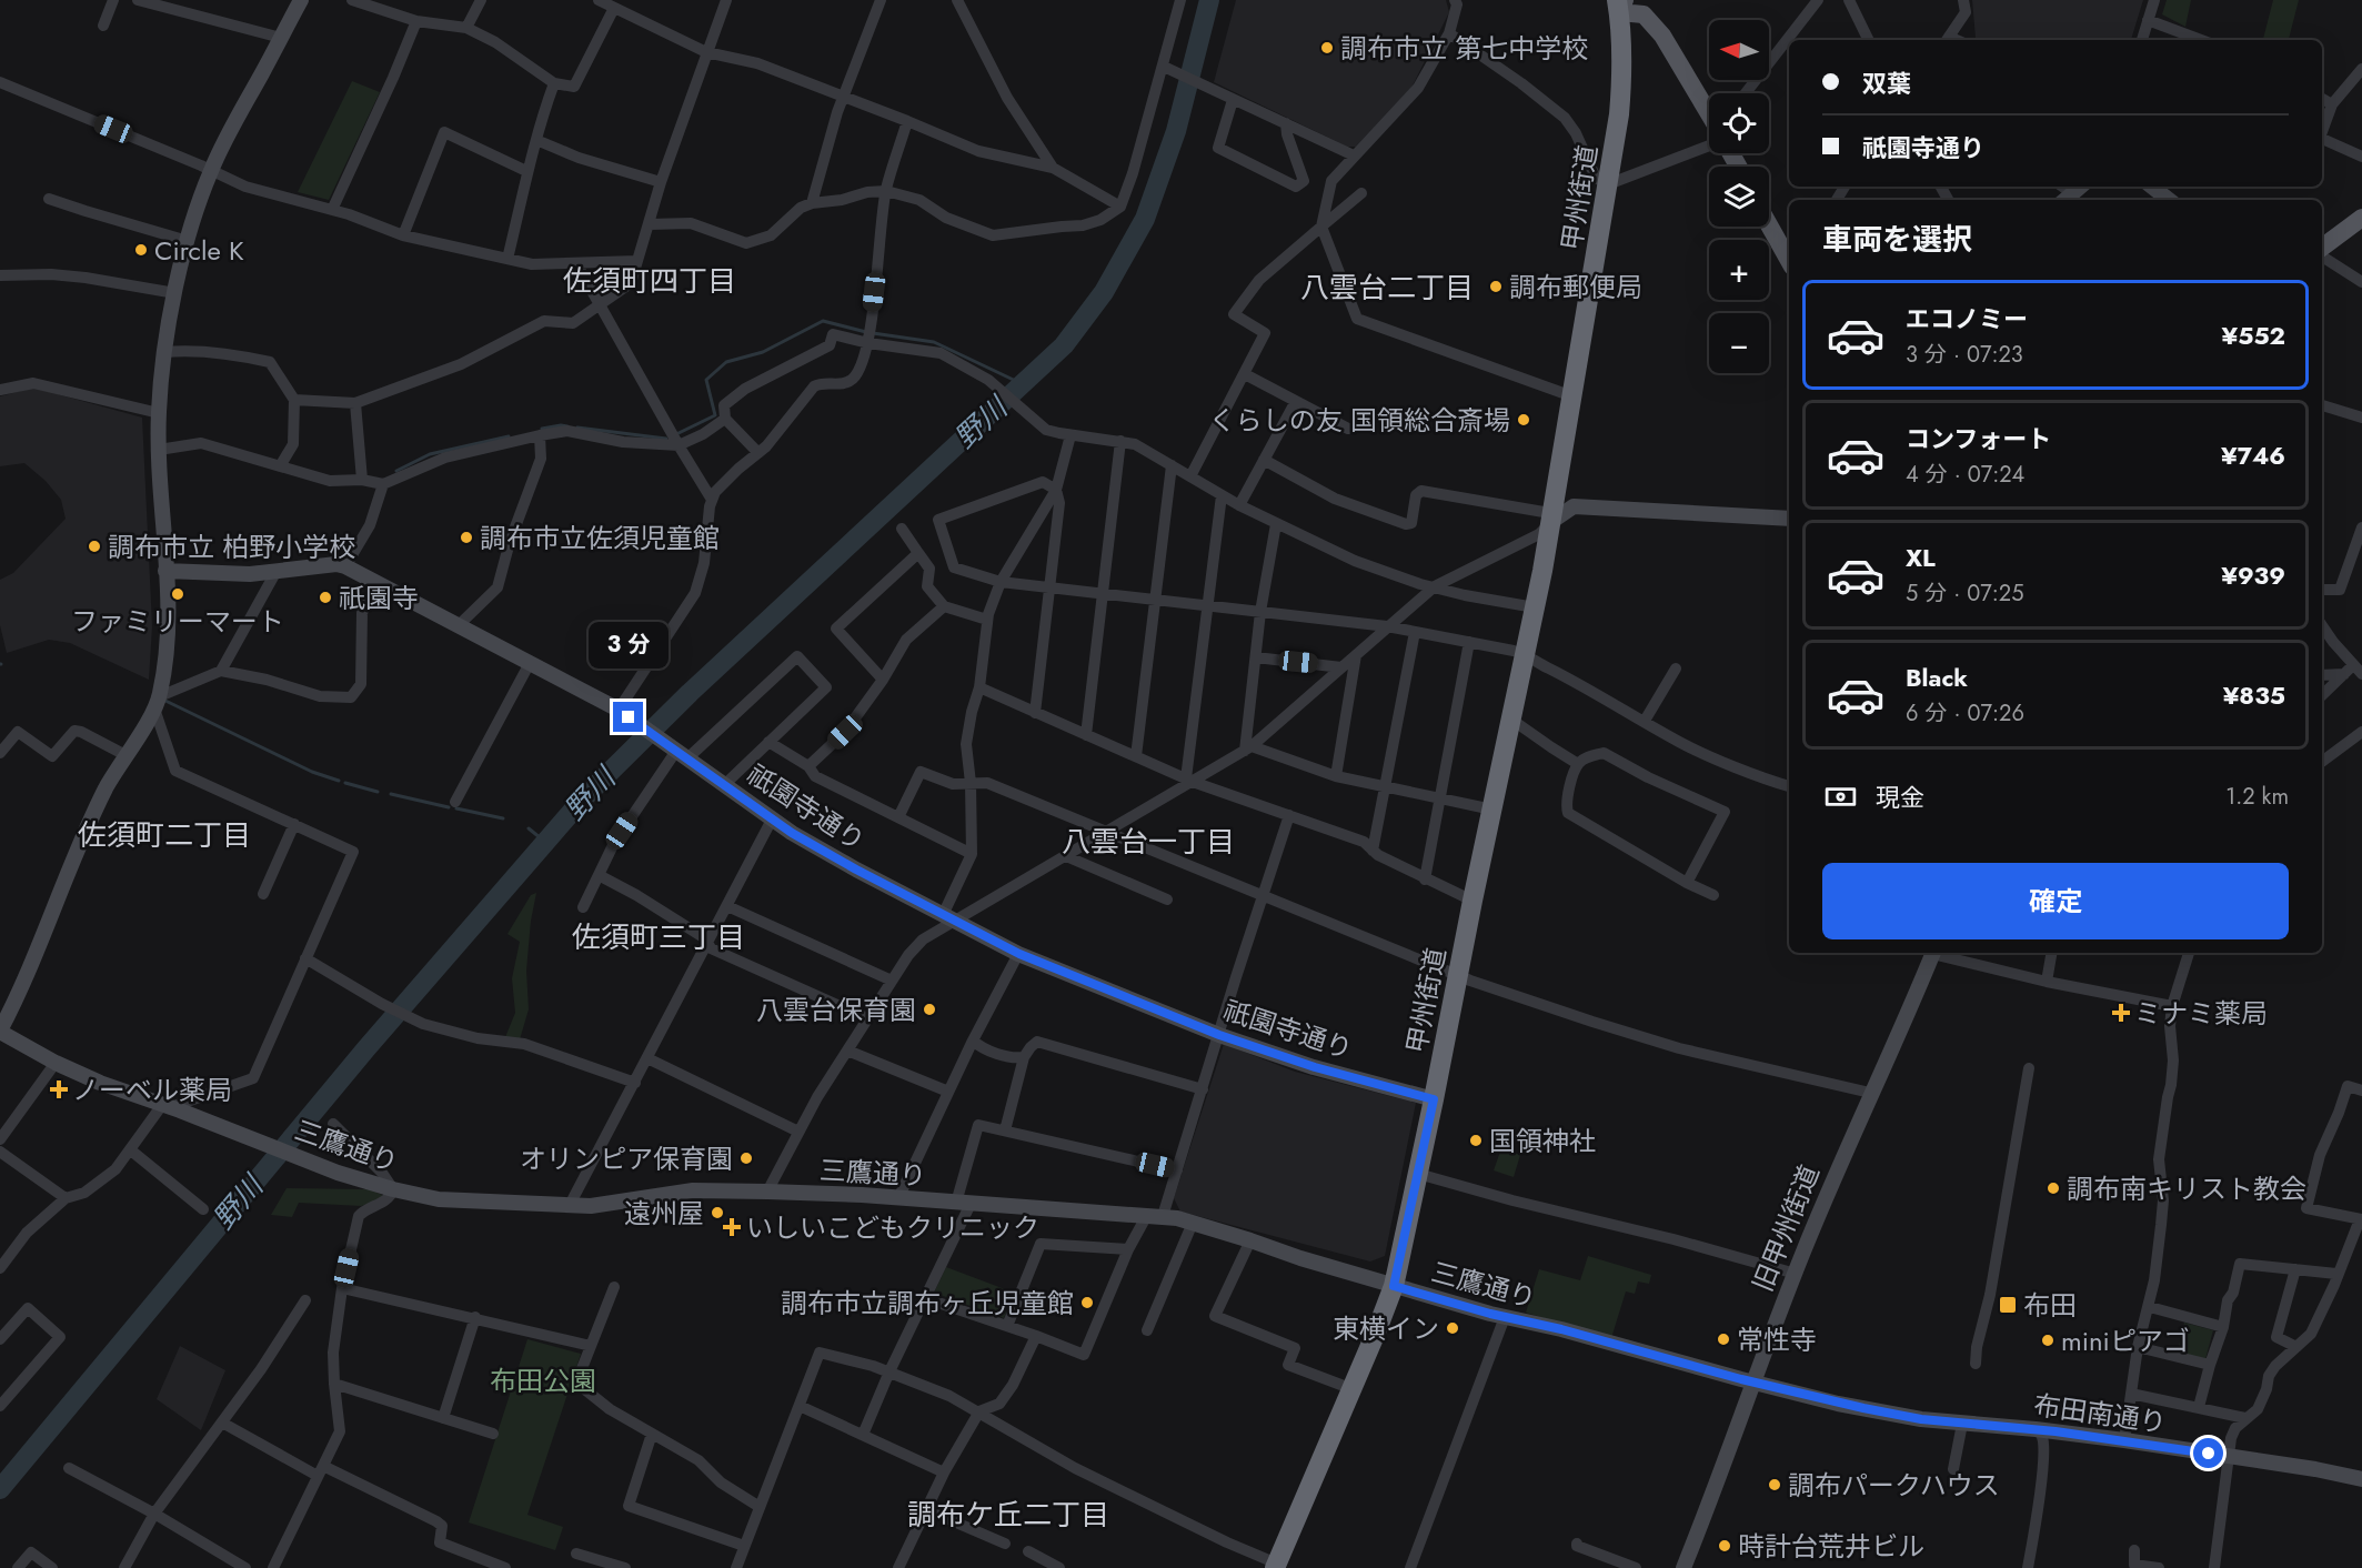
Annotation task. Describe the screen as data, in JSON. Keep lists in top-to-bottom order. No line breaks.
{"streets":{"highway":["甲州街道"],"street":["祇園寺通り","三鷹通り","旧甲州街道","布田南通り"]},"crossings":[["甲州街道","祇園寺通り"],["甲州街道","三鷹通り"],["三鷹通り","旧甲州街道"],["三鷹通り","布田南通り"],["旧甲州街道","布田南通り"]],"districts":["佐須町四丁目","八雲台二丁目","佐須町二丁目","八雲台一丁目","佐須町三丁目","調布ケ丘二丁目"],"water":["野川"],"parks":["布田公園"],"places":{"other":["調布市立 第七中学校","Circle K","調布郵便局","くらしの友 国領総合斎場","調布市立佐須児童館","調布市立 柏野小学校","ファミリーマート","祇園寺","八雲台保育園","国領神社","オリンピア保育園","調布南キリスト教会","遠州屋","調布市立調布ヶ丘児童館","東横イン","常性寺","miniピアゴ","調布パークハウス","時計台荒井ビル"],"health":["ミナミ薬局","ノーベル薬局","いしいこどもクリニック"],"transit":["布田"]},"north":"left","page":{"map_buttons":["+","−"],"banner":["双葉","祇園寺通り"],"heading":"車両を選択","list":[{"name":"エコノミー","note":"3 分 · 07:23","value":"¥552"},{"name":"コンフォート","note":"4 分 · 07:24","value":"¥746"},{"name":"XL","note":"5 分 · 07:25","value":"¥939"},{"name":"Black","note":"6 分 · 07:26","value":"¥835"}],"bubble":"3 分","pay":["現金","1.2 km"],"buttons":"確定"}}
